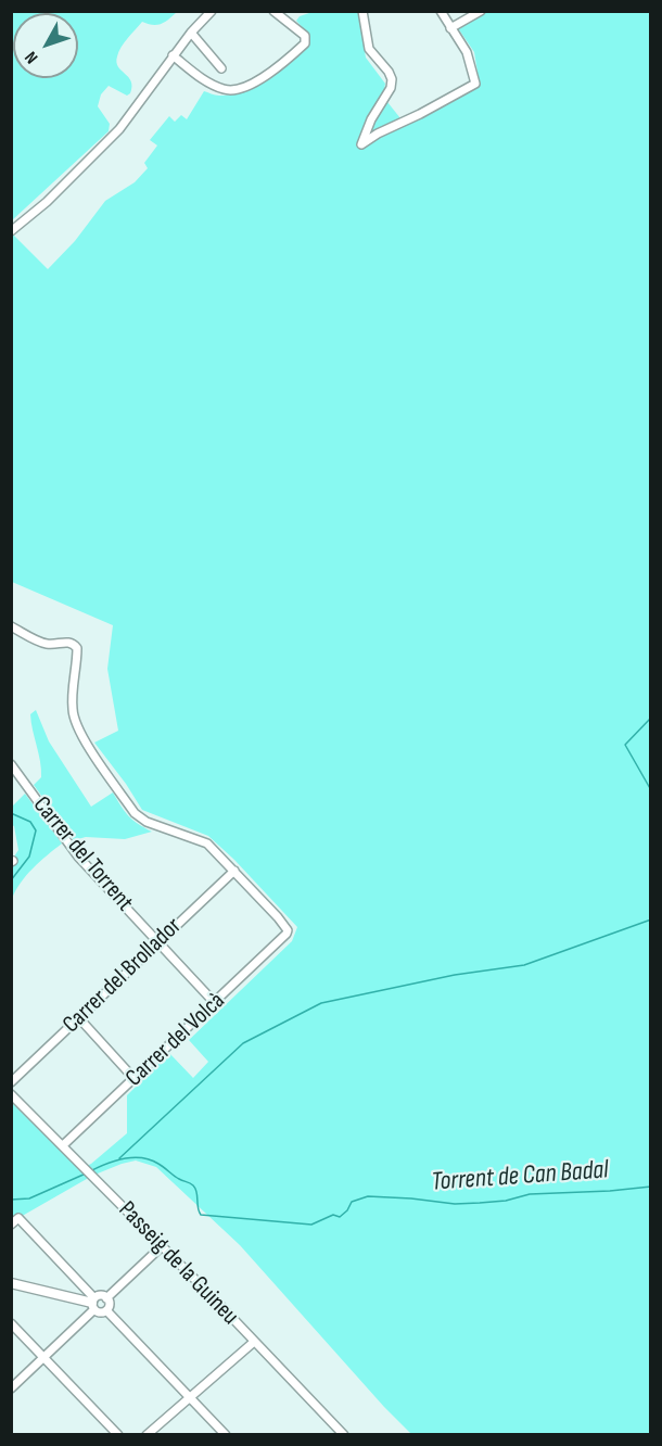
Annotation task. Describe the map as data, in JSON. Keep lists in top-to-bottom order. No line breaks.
{"streets":{"street":["Carrer del Torrent","Carrer del Brollador","Carrer del Volcà","Passeig de la Guineu"]},"crossings":[["Carrer del Torrent","Carrer del Brollador"],["Carrer del Torrent","Carrer del Volcà"],["Carrer del Brollador","Carrer del Volcà"],["Carrer del Volcà","Passeig de la Guineu"]],"water":["Torrent de Can Badal"],"north":"bottom left"}
